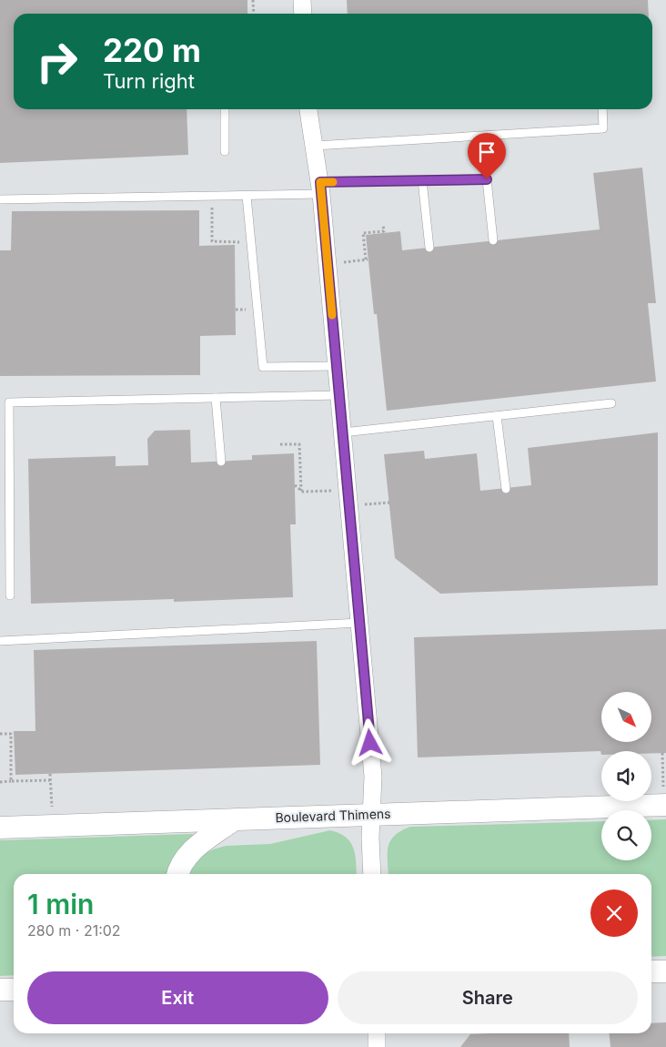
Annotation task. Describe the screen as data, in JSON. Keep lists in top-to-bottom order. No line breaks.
{"streets":{"street":["Boulevard Thimens"]},"north":"bottom right","page":{"turn":["220 m","Turn right"],"heading":["1 min","280 m · 21:02"],"buttons":["Exit","Share"]}}
